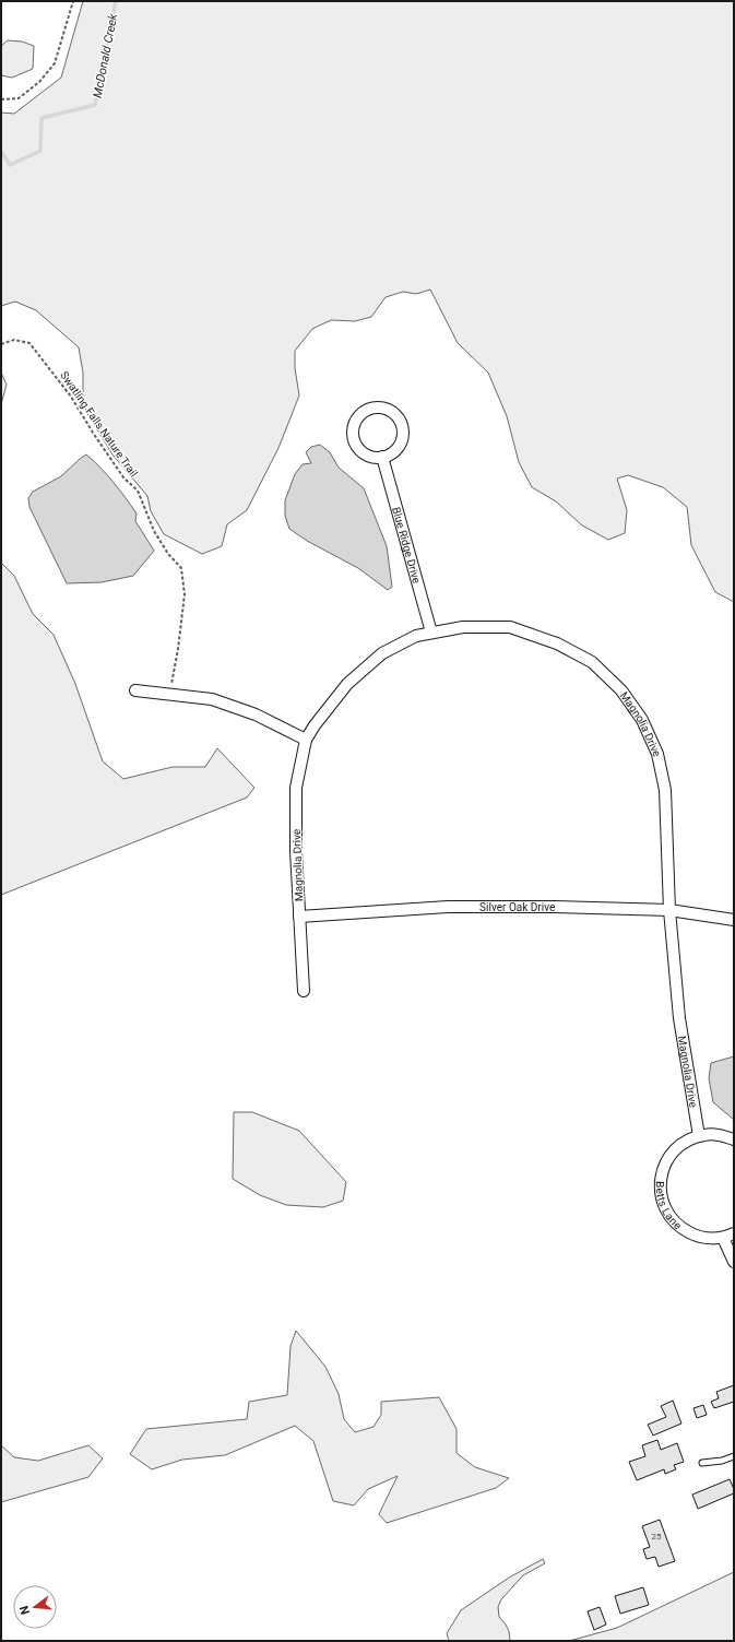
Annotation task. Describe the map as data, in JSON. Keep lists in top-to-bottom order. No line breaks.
{"streets":{"street":["Blue Ridge Drive","Magnolia Drive","Silver Oak Drive","Betts Lane"],"path":["Swatling Falls Nature Trail"]},"crossings":[["Blue Ridge Drive","Magnolia Drive"],["Magnolia Drive","Silver Oak Drive"],["Magnolia Drive","Betts Lane"]],"water":["McDonald Creek"],"house_numbers":["25"],"north":"left"}
